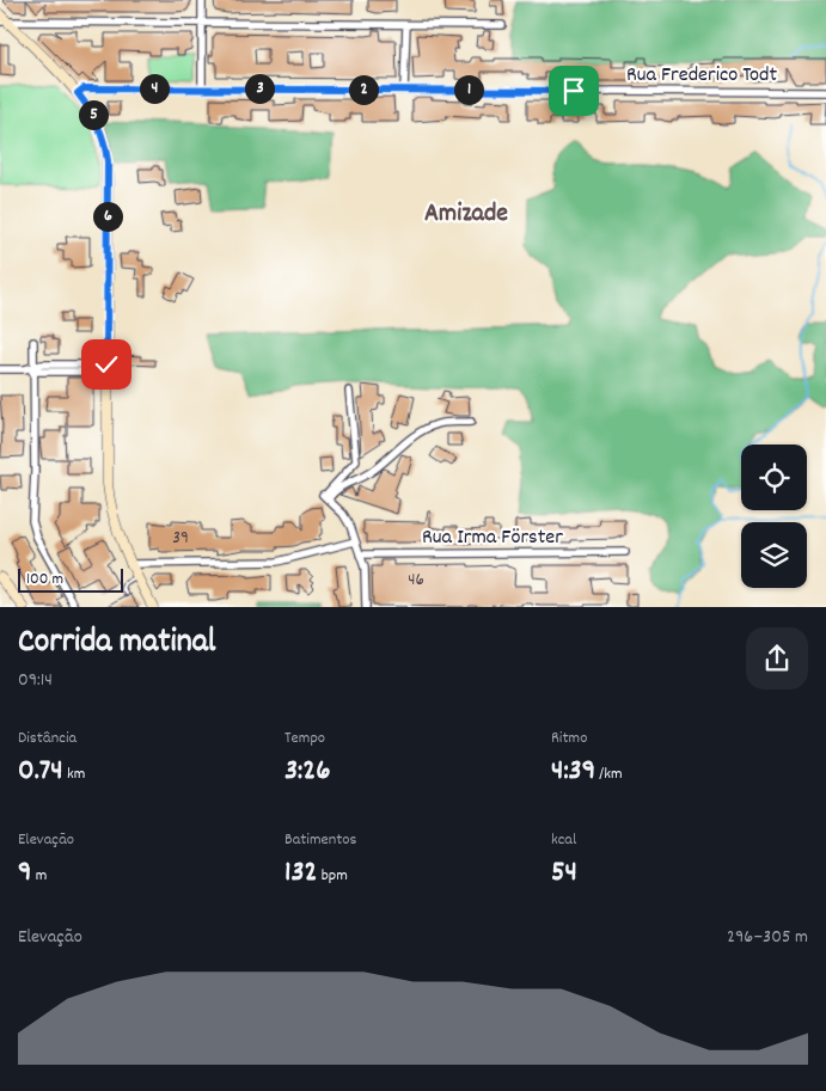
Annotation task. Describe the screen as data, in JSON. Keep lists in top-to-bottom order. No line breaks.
{"streets":{"street":["Rua Frederico Todt","Rua Irma Förster"]},"districts":["Amizade"],"house_numbers":["39","46"],"scale_bar":"100 m","page":{"pins":["3","4","1","2","5","6"],"scale":"100 m","heading":["Corrida matinal","09:14"],"stats":[["Distância","0.74 km"],["Tempo","3:26"],["Ritmo","4:39 /km"],["Elevação","9 m"],["Batimentos","132 bpm"],["kcal","54"]],"chart":["Elevação","296–305 m"]}}
